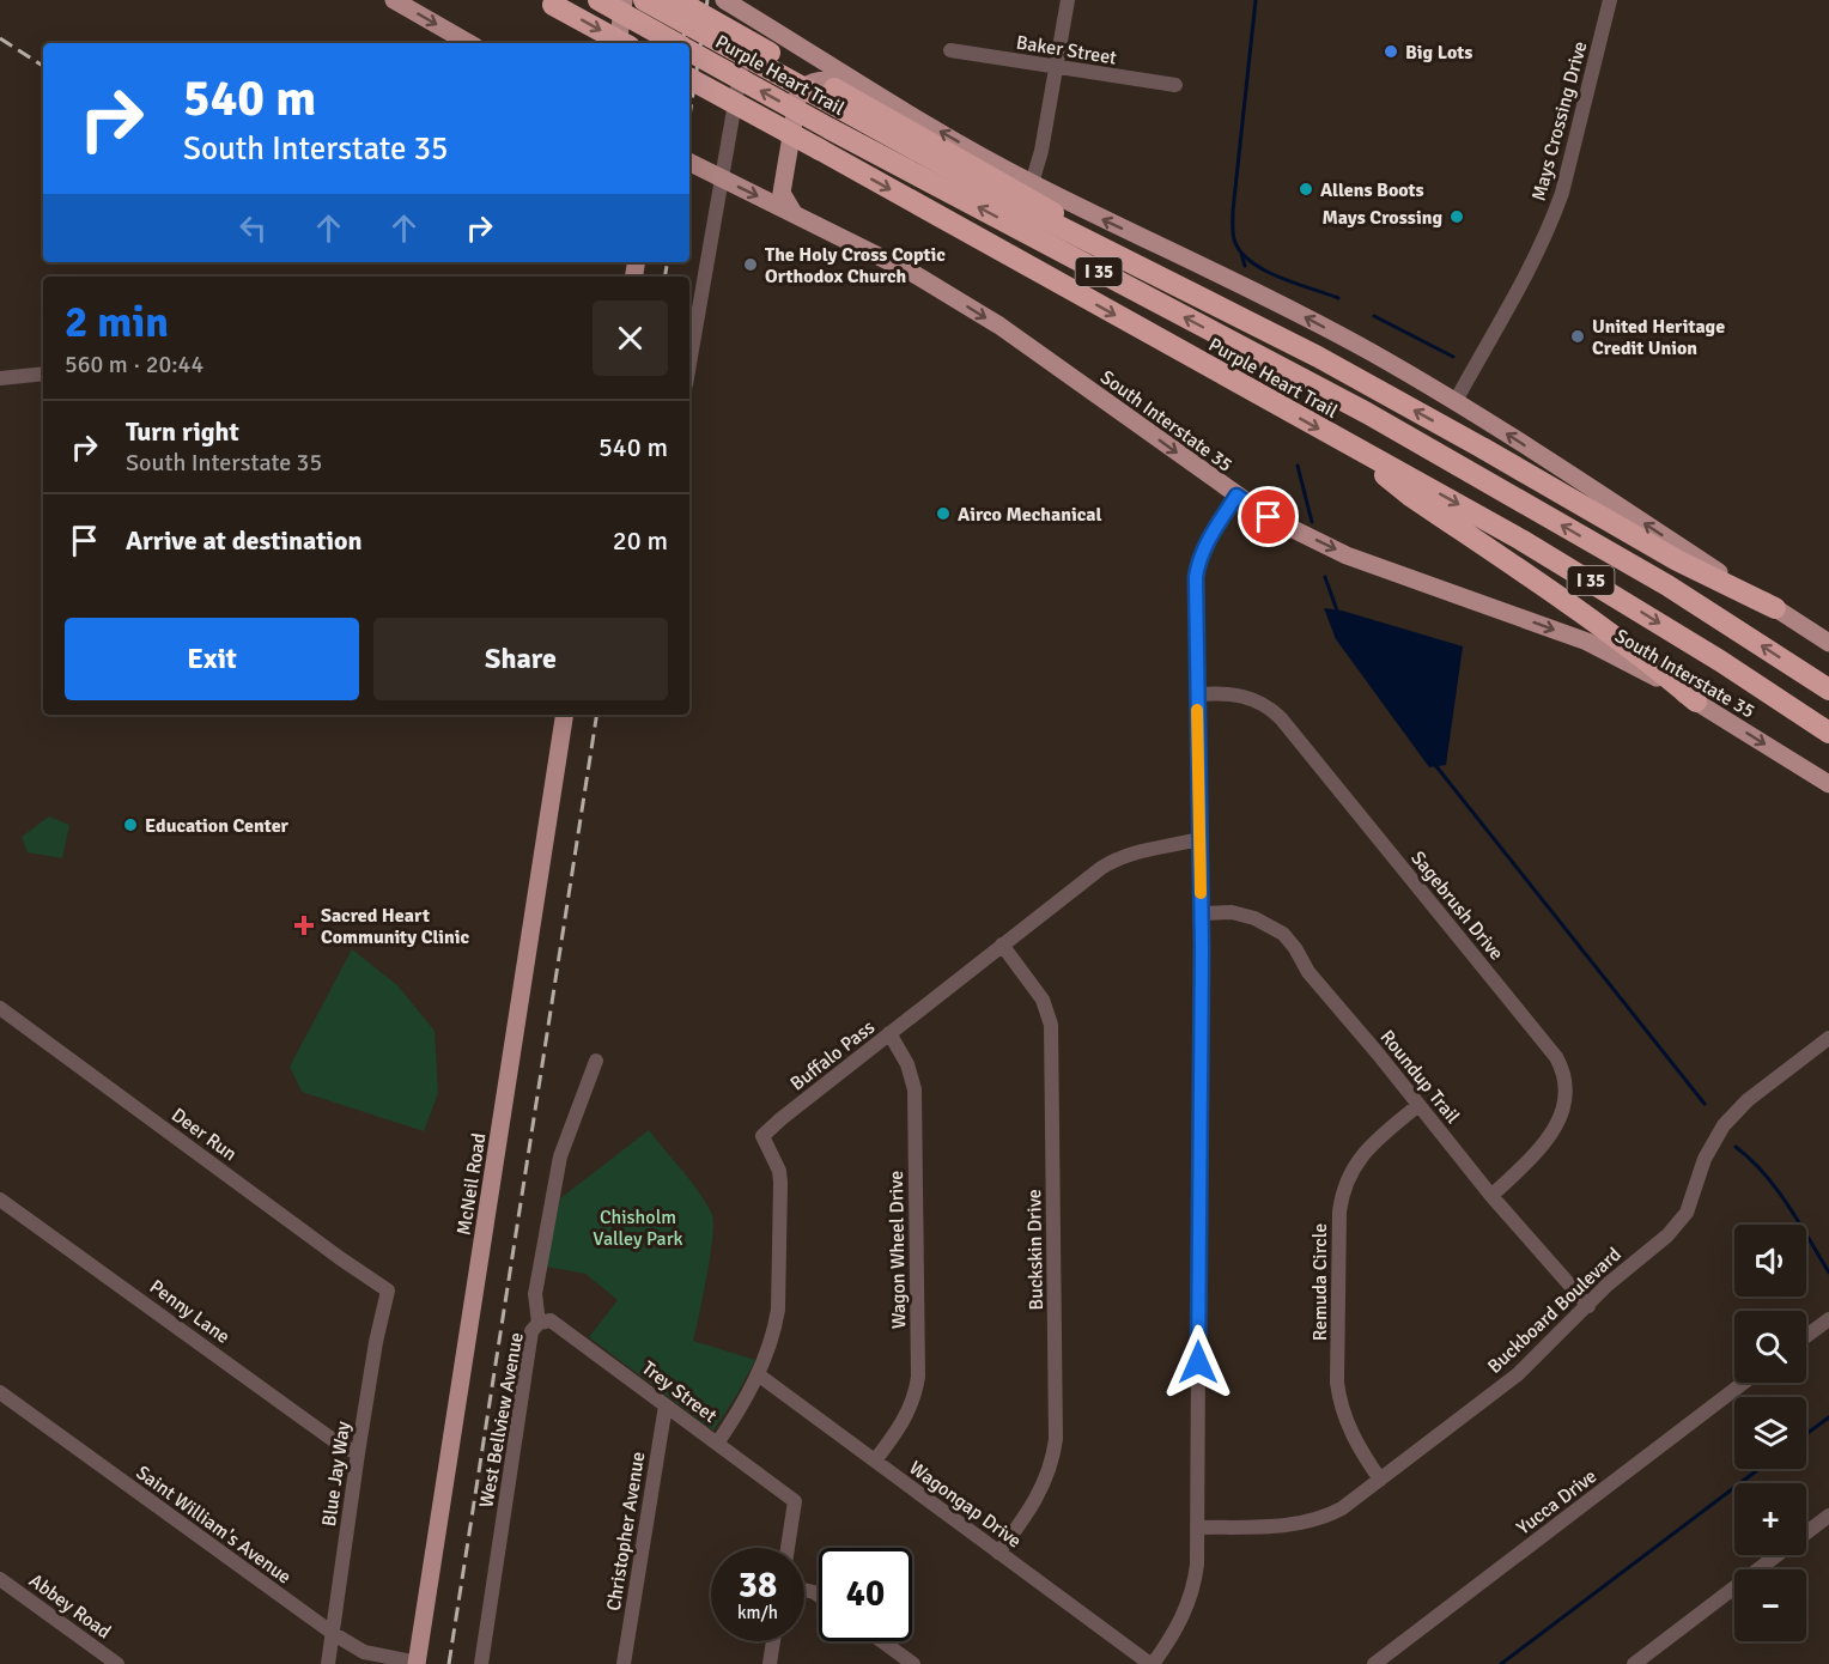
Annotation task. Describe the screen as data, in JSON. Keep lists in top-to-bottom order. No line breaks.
{"streets":{"highway":["Purple Heart Trail","I 35"],"main road":["South Interstate 35","McNeil Road"],"street":["Baker Street","Mays Crossing Drive","Sagebrush Drive","Buffalo Pass","Roundup Trail","Deer Run","Wagon Wheel Drive","Buckskin Drive","Remuda Circle","Buckboard Boulevard","Penny Lane","Trey Street","West Bellview Avenue","Blue Jay Way","Yucca Drive","Wagongap Drive","Saint William's Avenue","Christopher Avenue","Abbey Road"]},"crossings":[["Sagebrush Drive","Roundup Trail"],["Buffalo Pass","Wagon Wheel Drive"],["Buffalo Pass","Buckskin Drive"],["Buffalo Pass","Trey Street"],["Buffalo Pass","Wagongap Drive"],["Roundup Trail","Remuda Circle"],["Roundup Trail","Buckboard Boulevard"],["Deer Run","Blue Jay Way"],["McNeil Road","Saint William's Avenue"],["Wagon Wheel Drive","Wagongap Drive"],["Buckskin Drive","Wagongap Drive"],["Remuda Circle","Buckboard Boulevard"],["Penny Lane","Blue Jay Way"],["Trey Street","West Bellview Avenue"],["Trey Street","Christopher Avenue"],["Blue Jay Way","Saint William's Avenue"]],"parks":["Chisholm Valley Park"],"places":{"other":["Big Lots","Allens Boots","Mays Crossing","The Holy Cross Coptic Orthodox Church","United Heritage Credit Union","Airco Mechanical","Education Center"],"health":["Sacred Heart Community Clinic"]},"page":{"turn":["540 m","South Interstate 35"],"heading":["2 min","560 m · 20:44"],"list":[{"name":"Turn right","note":"South Interstate 35","value":"540 m"},{"name":"Arrive at destination","value":"20 m"}],"buttons":["Exit","Share"],"map_buttons":["+","−"],"speed":"38 km/h","limit":"40"}}
